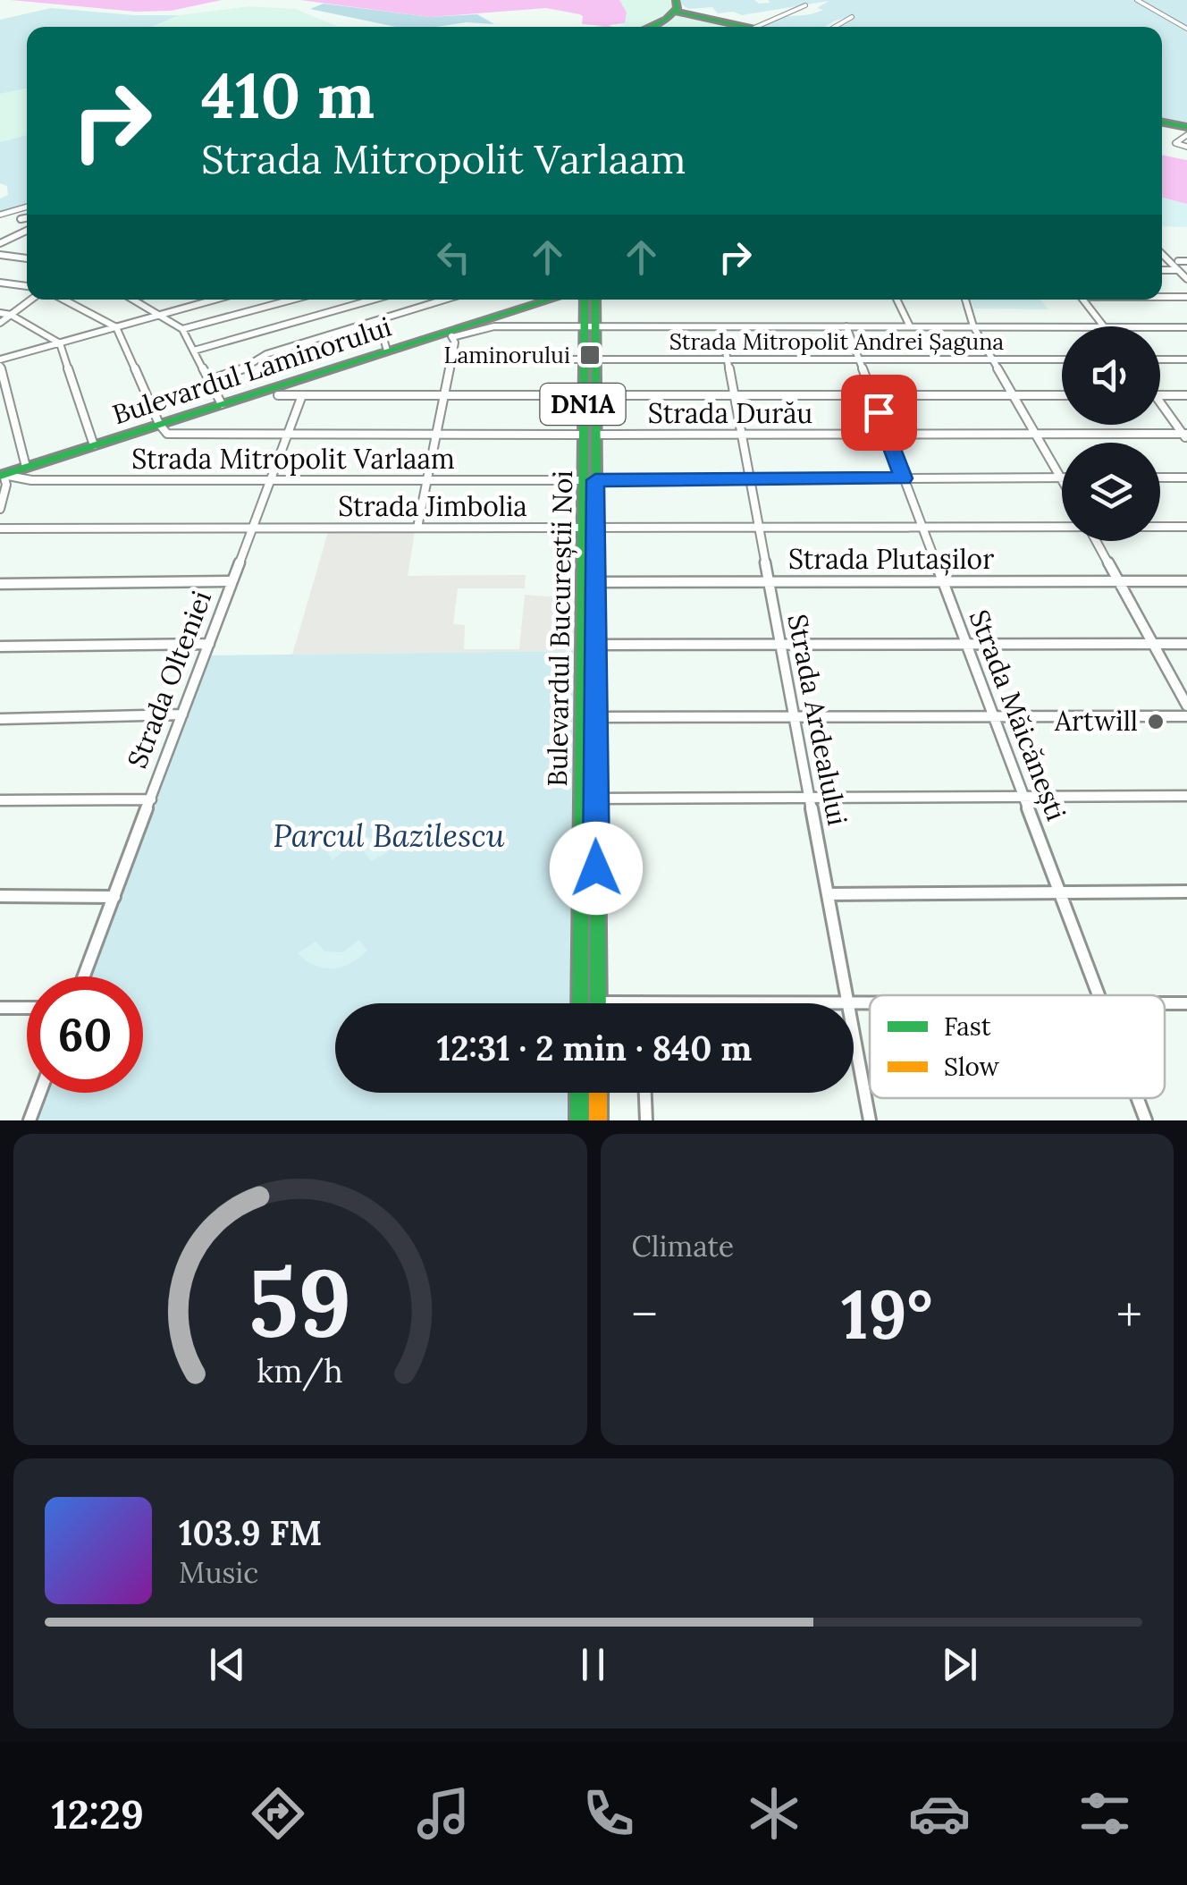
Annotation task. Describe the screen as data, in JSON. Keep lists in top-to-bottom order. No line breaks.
{"streets":{"main road":["Bulevardul Laminorului","DN1A","Bulevardul Bucureștii Noi"],"street":["Strada Mitropolit Andrei Șaguna","Strada Durău","Strada Mitropolit Varlaam","Strada Jimbolia","Strada Plutașilor","Strada Olteniei","Strada Măicănești","Strada Ardealului"]},"crossings":[["Strada Mitropolit Andrei Șaguna","Bulevardul Bucureștii Noi"],["Strada Mitropolit Andrei Șaguna","Strada Măicănești"],["Strada Mitropolit Andrei Șaguna","Strada Ardealului"],["Bulevardul Laminorului","Strada Durău"],["Bulevardul Laminorului","Strada Mitropolit Varlaam"],["Bulevardul Laminorului","Bulevardul Bucureștii Noi"],["Bulevardul Laminorului","Strada Măicănești"],["Bulevardul Laminorului","Strada Ardealului"],["Strada Durău","Bulevardul Bucureștii Noi"],["Strada Durău","Strada Olteniei"],["Strada Durău","Strada Măicănești"],["Strada Durău","Strada Ardealului"],["Strada Mitropolit Varlaam","Bulevardul Bucureștii Noi"],["Strada Mitropolit Varlaam","Strada Olteniei"],["Strada Mitropolit Varlaam","Strada Măicănești"],["Strada Mitropolit Varlaam","Strada Ardealului"],["Strada Jimbolia","Bulevardul Bucureștii Noi"],["Strada Jimbolia","Strada Olteniei"],["Strada Jimbolia","Strada Măicănești"],["Strada Jimbolia","Strada Ardealului"],["Strada Plutașilor","Bulevardul Bucureștii Noi"],["Strada Plutașilor","Strada Măicănești"],["Strada Plutașilor","Strada Ardealului"]],"parks":["Parcul Bazilescu"],"places":{"transit":["Laminorului"],"other":["Artwill"]},"legend":["Fast","Slow"],"page":{"turn":["410 m","Strada Mitropolit Varlaam"],"limit":"60","trip":"12:31 · 2 min · 840 m","tile":"Climate","heat":["−","19°","+"],"song":["103.9 FM","Music"],"tabs":"12:29","gauge":["59","km/h"]}}
